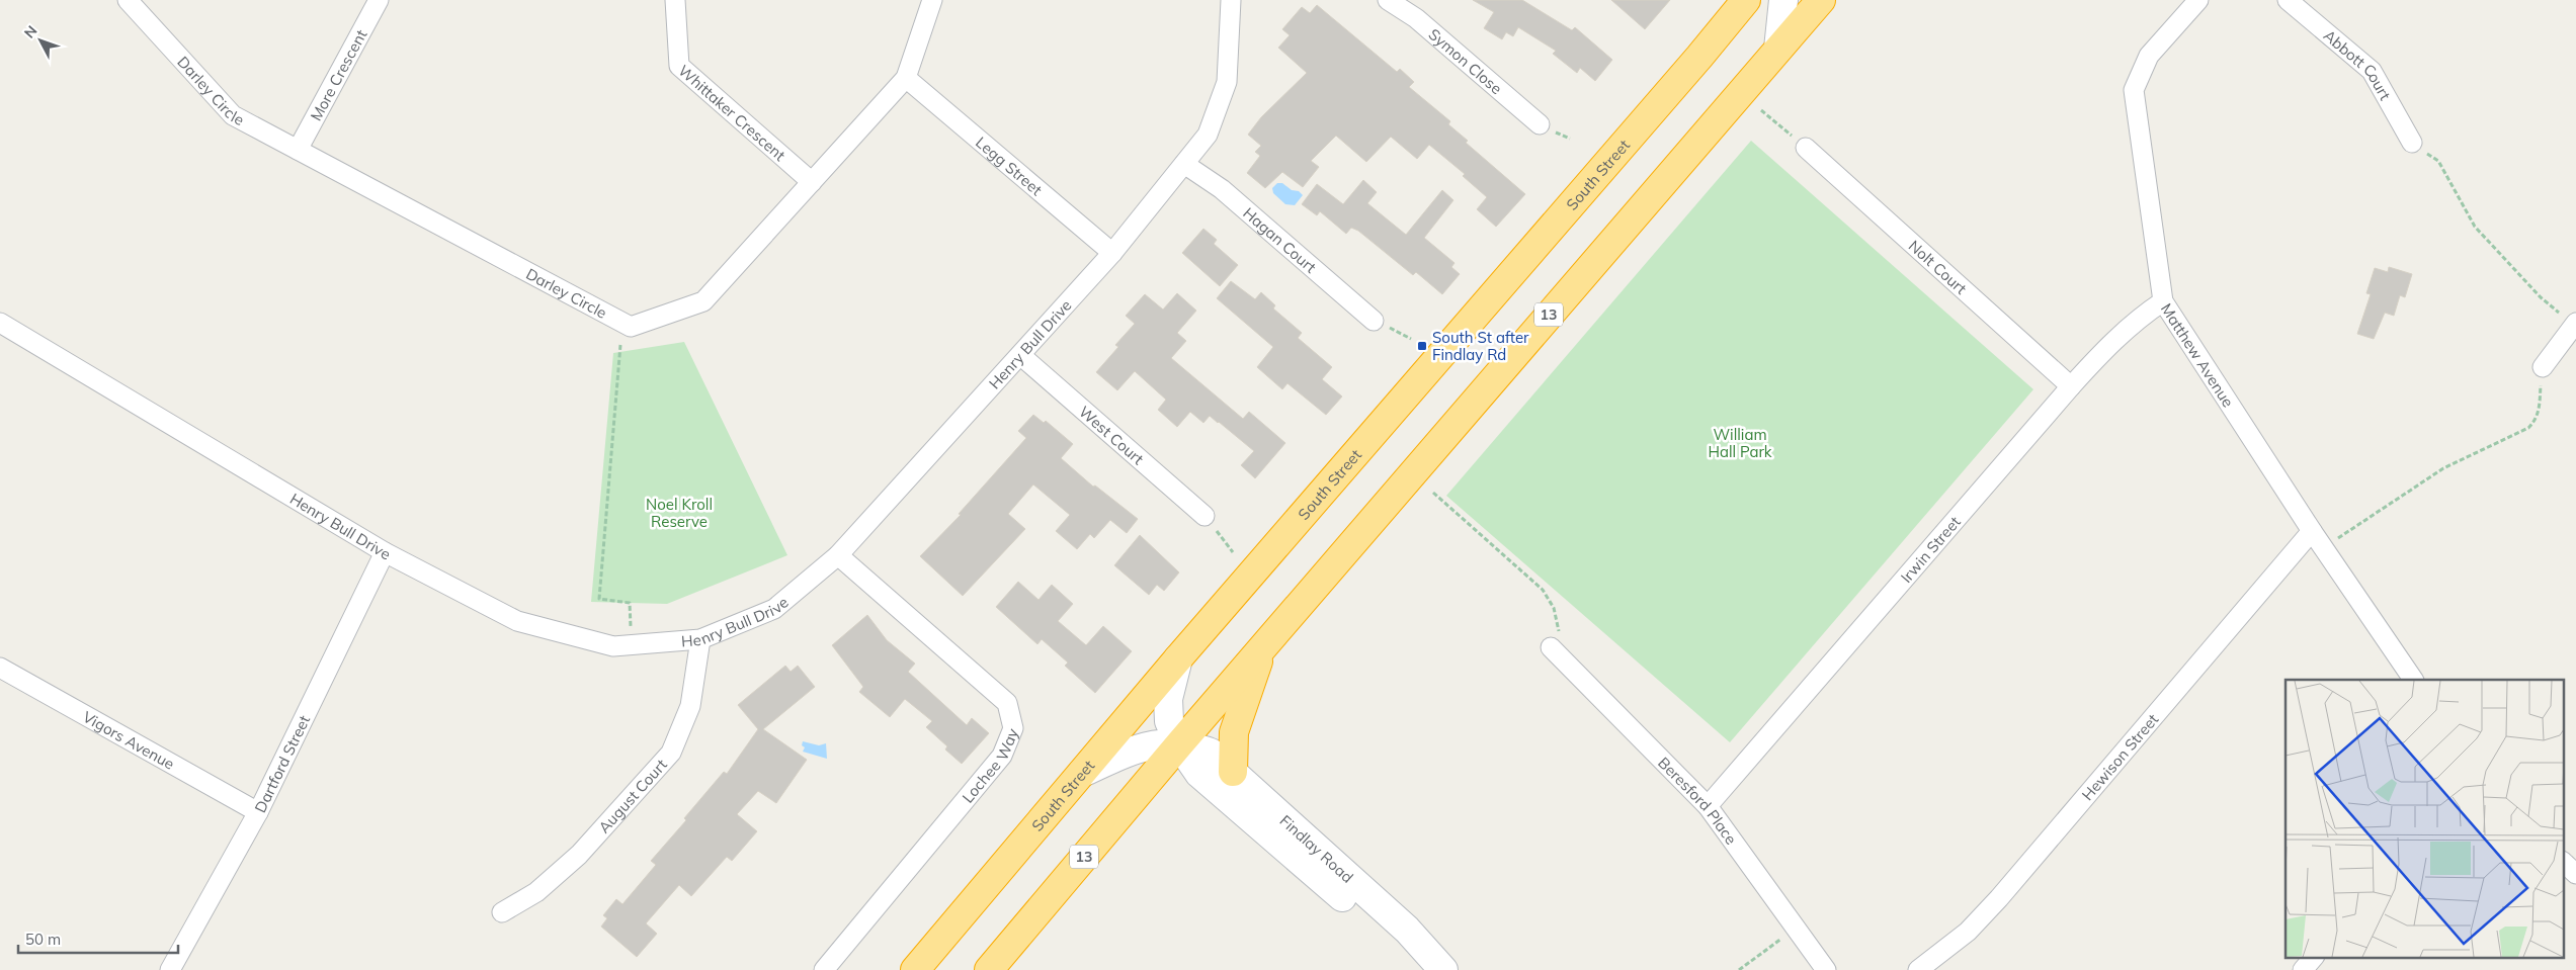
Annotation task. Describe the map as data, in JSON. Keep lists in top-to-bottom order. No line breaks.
{"streets":{"highway":["South Street","13"],"main road":["Findlay Road"],"street":["Symon Close","Abbott Court","More Crescent","Darley Circle","Whittaker Crescent","Legg Street","Hagan Court","Nolt Court","Henry Bull Drive","Matthew Avenue","West Court","Irwin Street","Vigors Avenue","Hewison Street","Dartford Street","Lochee Way","August Court","Beresford Place"]},"crossings":[["More Crescent","Darley Circle"],["Darley Circle","Whittaker Crescent"],["Darley Circle","Legg Street"],["Legg Street","Henry Bull Drive"],["South Street","Findlay Road"],["Hagan Court","Henry Bull Drive"],["Nolt Court","Irwin Street"],["13","Findlay Road"],["Henry Bull Drive","West Court"],["Henry Bull Drive","Dartford Street"],["Henry Bull Drive","Lochee Way"],["Henry Bull Drive","August Court"],["Matthew Avenue","Irwin Street"],["Matthew Avenue","Hewison Street"],["Irwin Street","Beresford Place"],["Vigors Avenue","Dartford Street"]],"parks":["William Hall Park","Noel Kroll Reserve"],"places":{"transit":["South St after Findlay Rd"]},"scale_bar":"50 m","north":"top left"}
